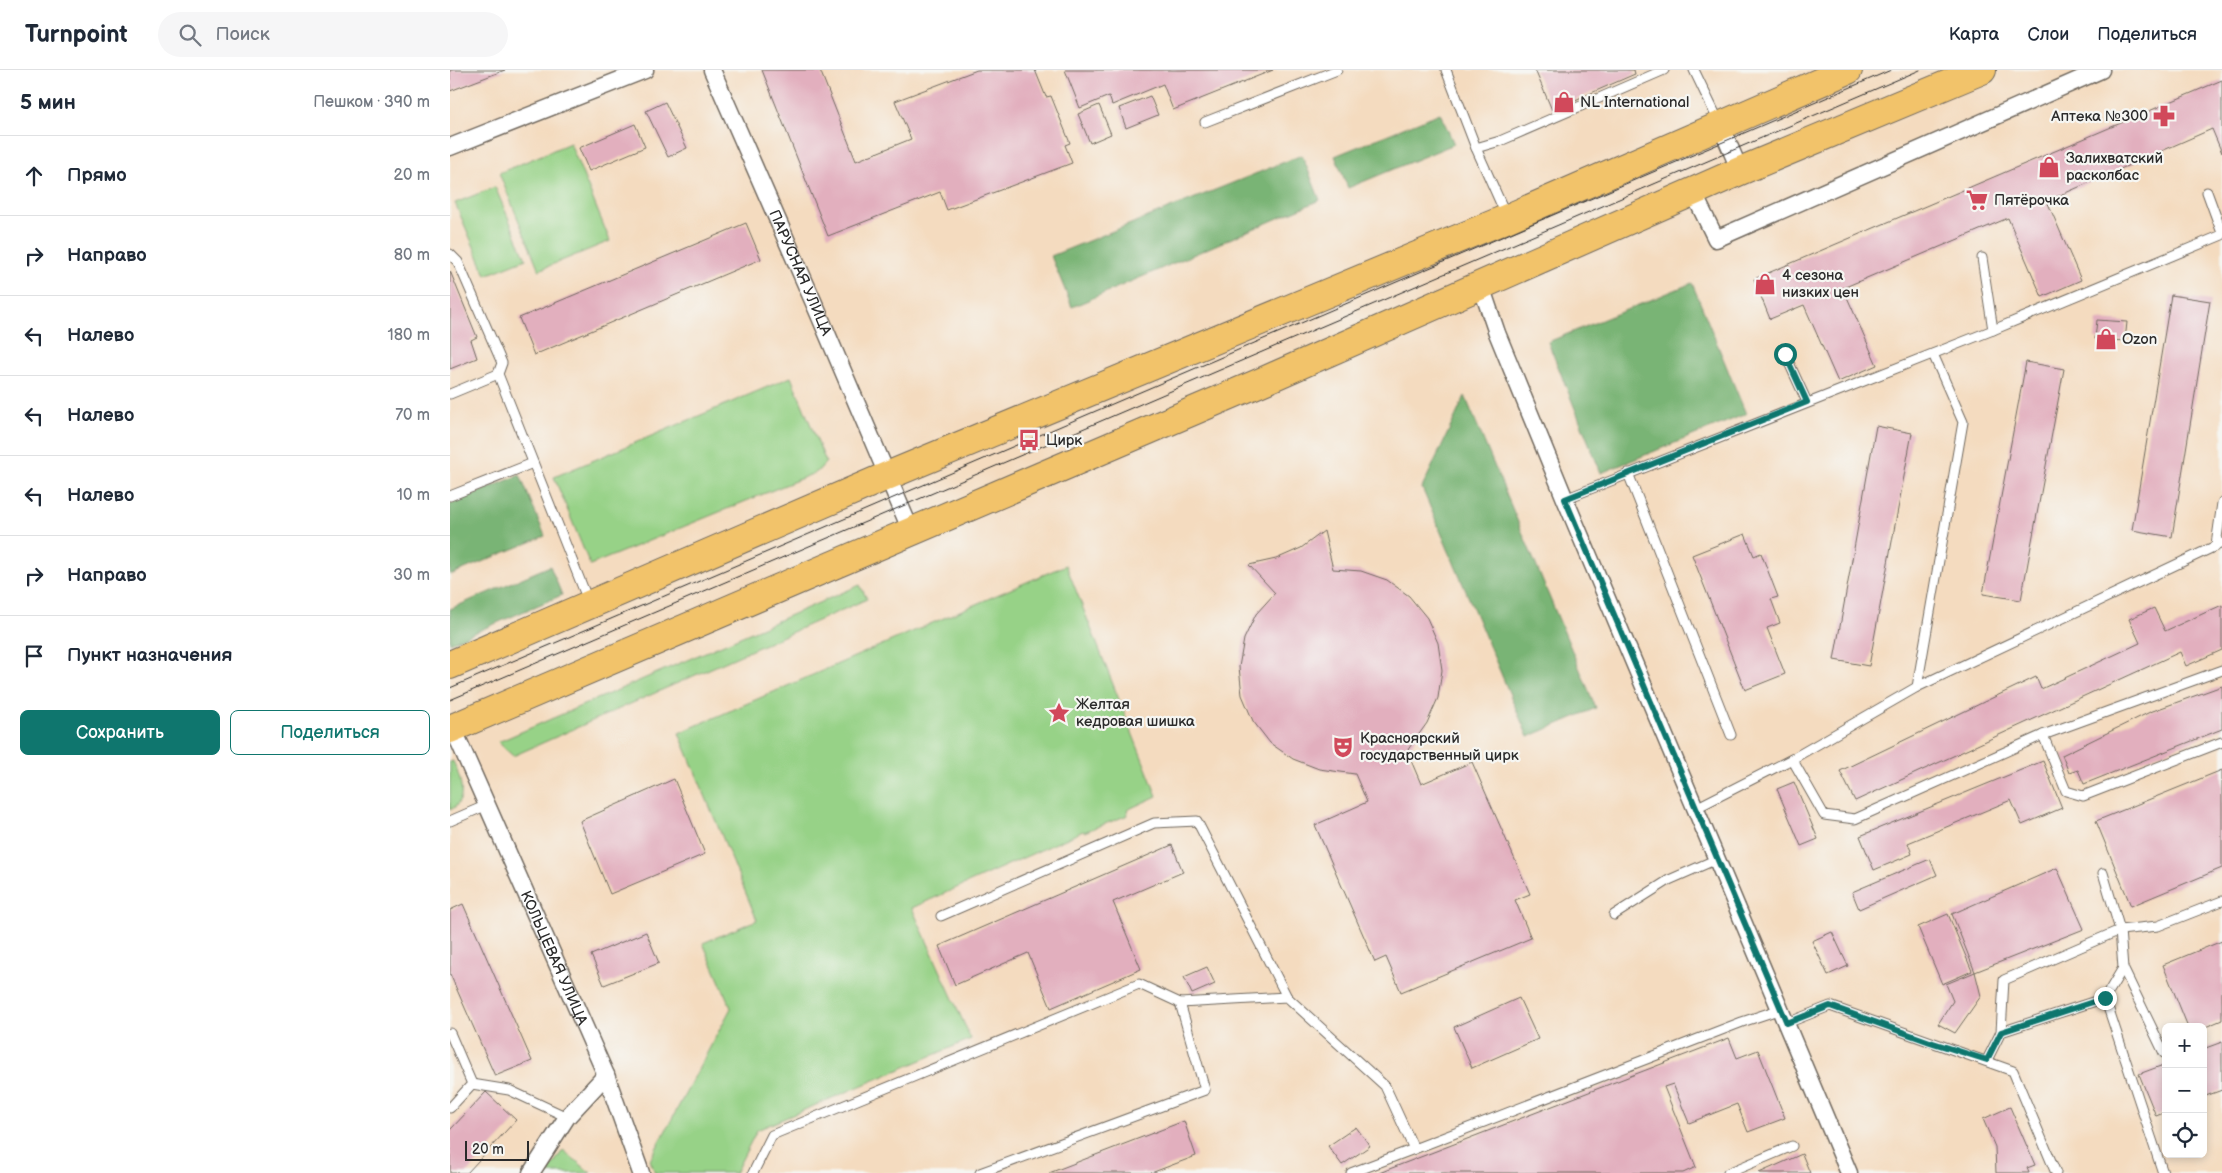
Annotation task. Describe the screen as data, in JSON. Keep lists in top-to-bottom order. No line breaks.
{"streets":{"street":["ПАРУСНАЯ УЛИЦА","КОЛЬЦЕВАЯ УЛИЦА"]},"places":{"shop":["NL International","Залихватский расколбас","4 сезона низких цен","Ozon"],"pharmacy":["Аптека №300"],"supermarket":["Пятёрочка"],"bus stop":["Цирк"],"place":["Желтая кедровая шишка"],"theatre":["Красноярский государственный цирк"]},"scale_bar":"20 m","page":{"header":"Turnpoint","search":"Поиск","nav":["Карта","Слои","Поделиться"],"heading":["5 мин","Пешком · 390 m"],"list":[["Прямо","20 m"],["Направо","80 m"],["Налево","180 m"],["Налево","70 m"],["Налево","10 m"],["Направо","30 m"],"Пункт назначения"],"buttons":["Сохранить","Поделиться"],"map_buttons":["+","−"],"scale":"20 m"}}
